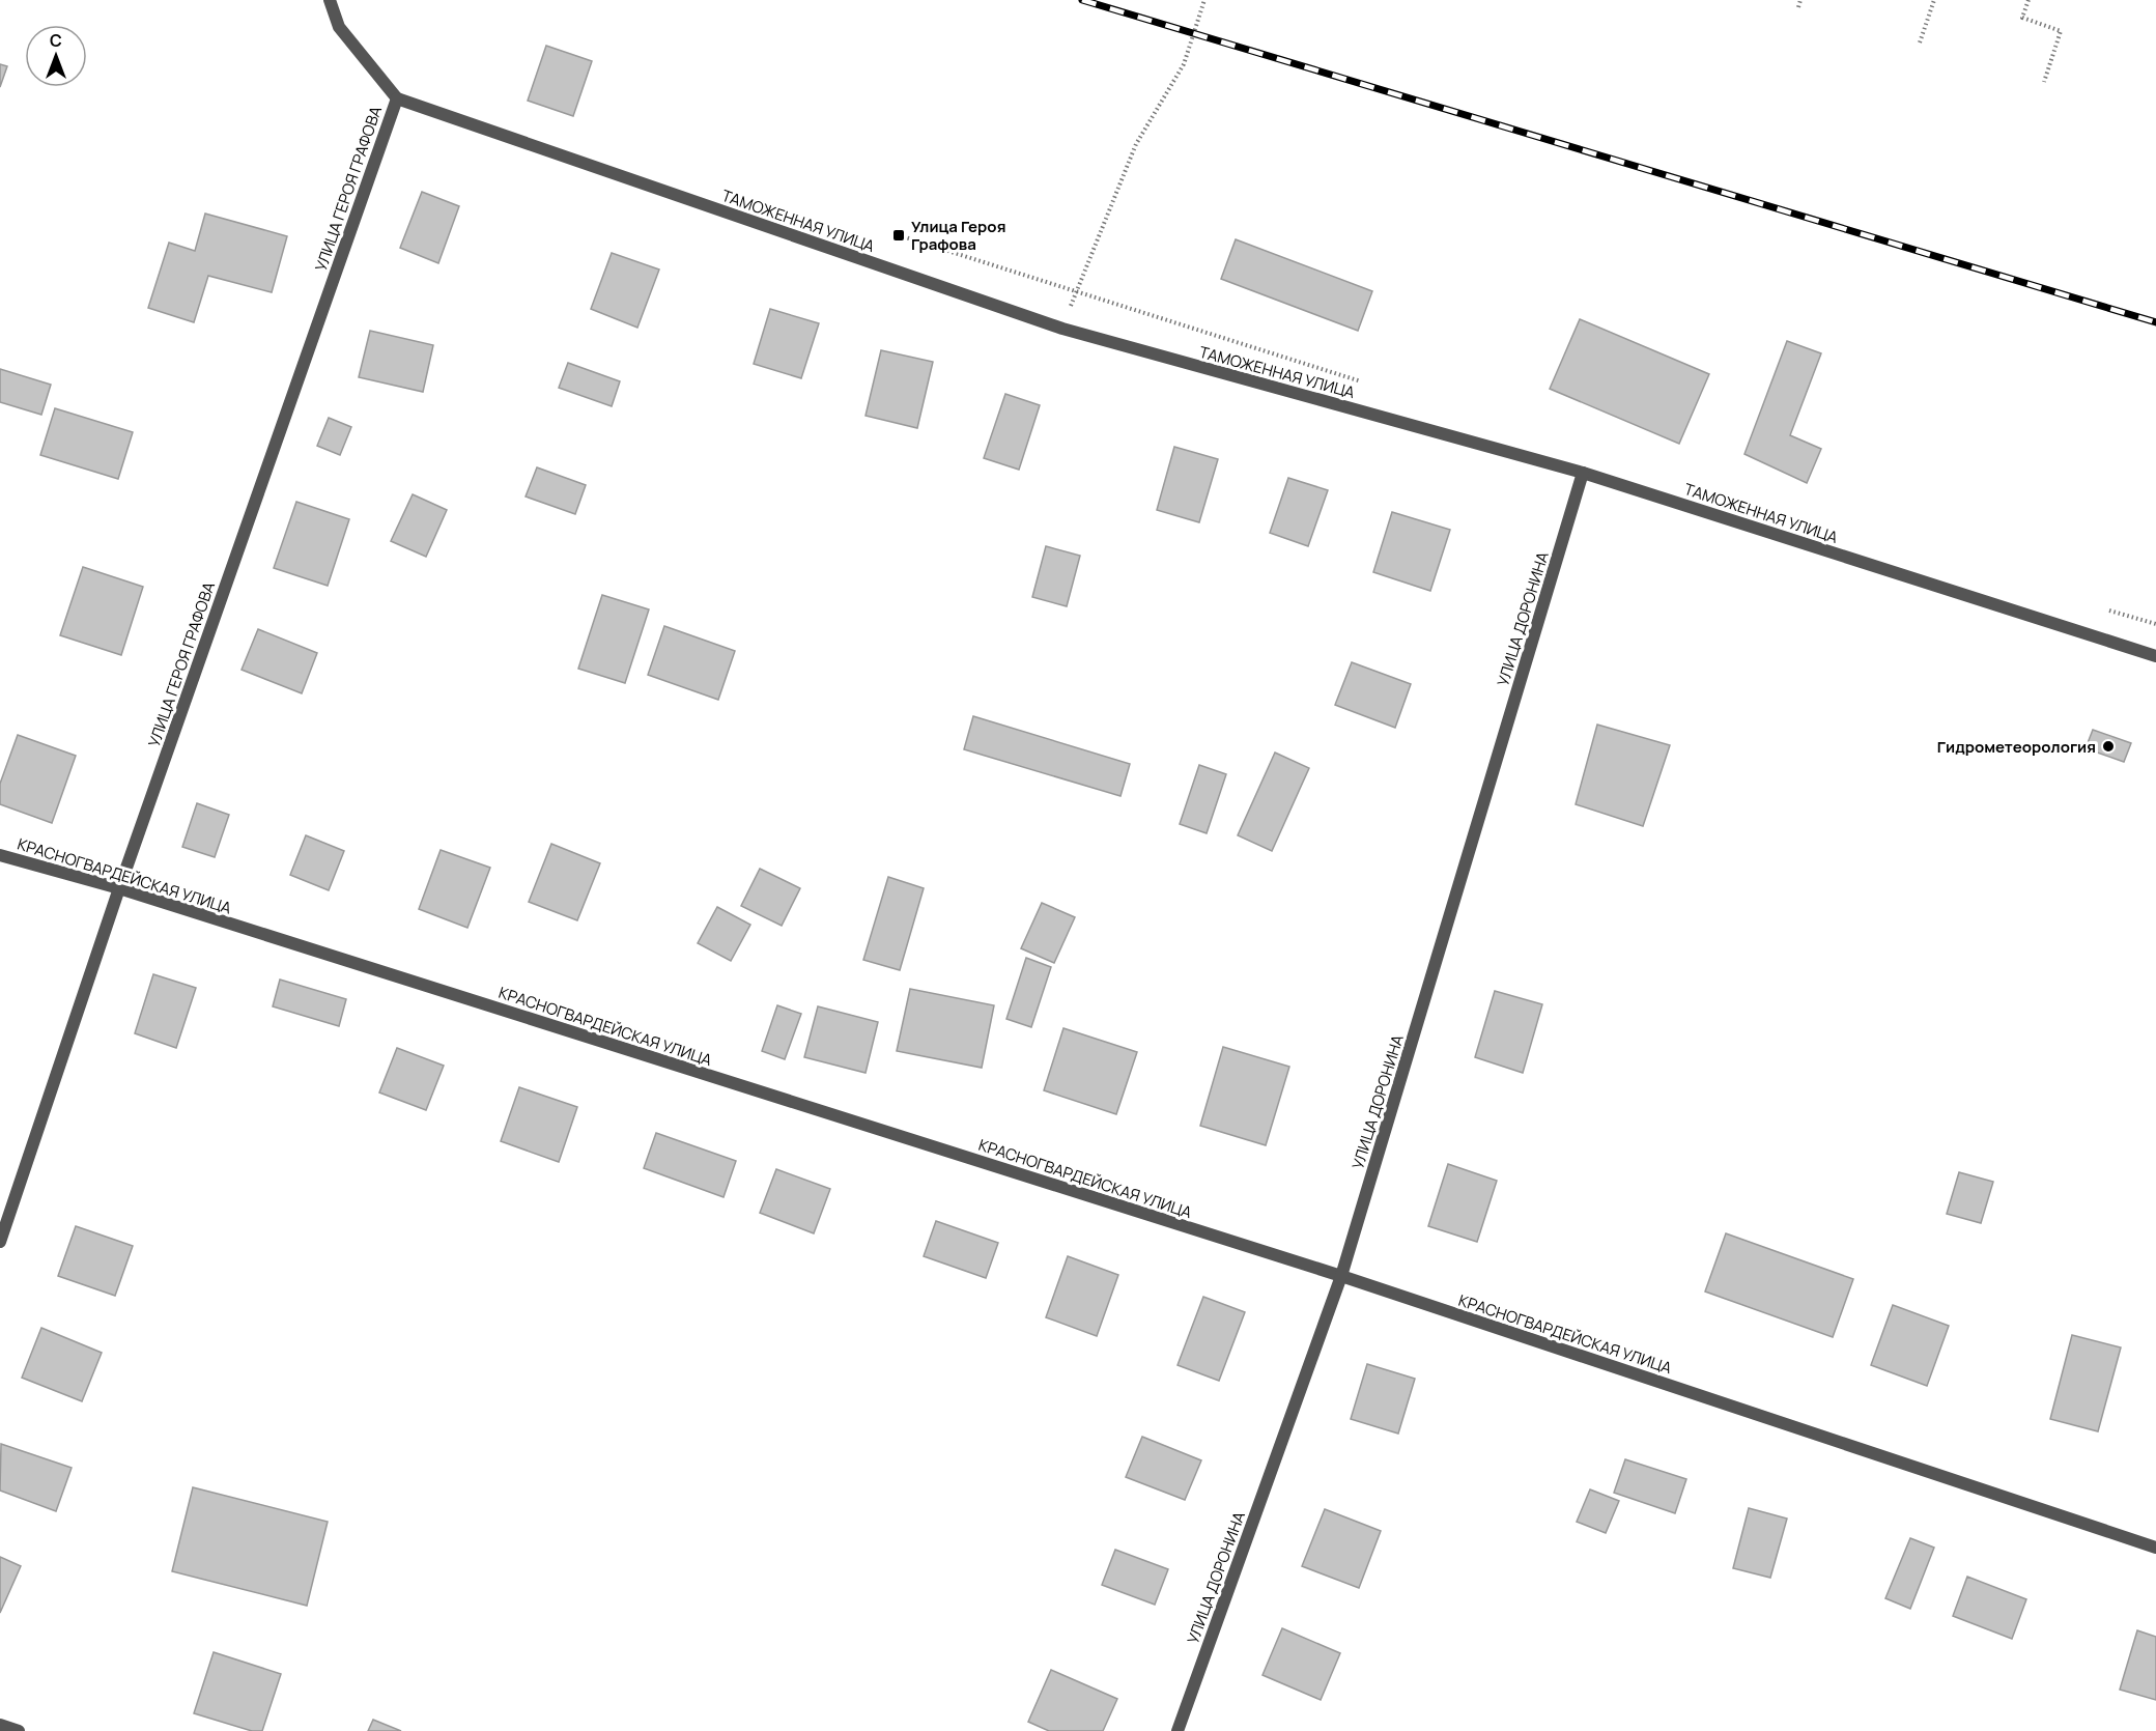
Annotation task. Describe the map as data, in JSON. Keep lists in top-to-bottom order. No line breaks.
{"streets":{"street":["УЛИЦА ГЕРОЯ ГРАФОВА","ТАМОЖЕННАЯ УЛИЦА","УЛИЦА ДОРОНИНА","КРАСНОГВАРДЕЙСКАЯ УЛИЦА"]},"crossings":[["УЛИЦА ГЕРОЯ ГРАФОВА","ТАМОЖЕННАЯ УЛИЦА"],["УЛИЦА ГЕРОЯ ГРАФОВА","КРАСНОГВАРДЕЙСКАЯ УЛИЦА"],["ТАМОЖЕННАЯ УЛИЦА","УЛИЦА ДОРОНИНА"],["УЛИЦА ДОРОНИНА","КРАСНОГВАРДЕЙСКАЯ УЛИЦА"]],"places":{"transit":["Улица Героя Графова"],"other":["Гидрометеорология"]},"north":"top"}
